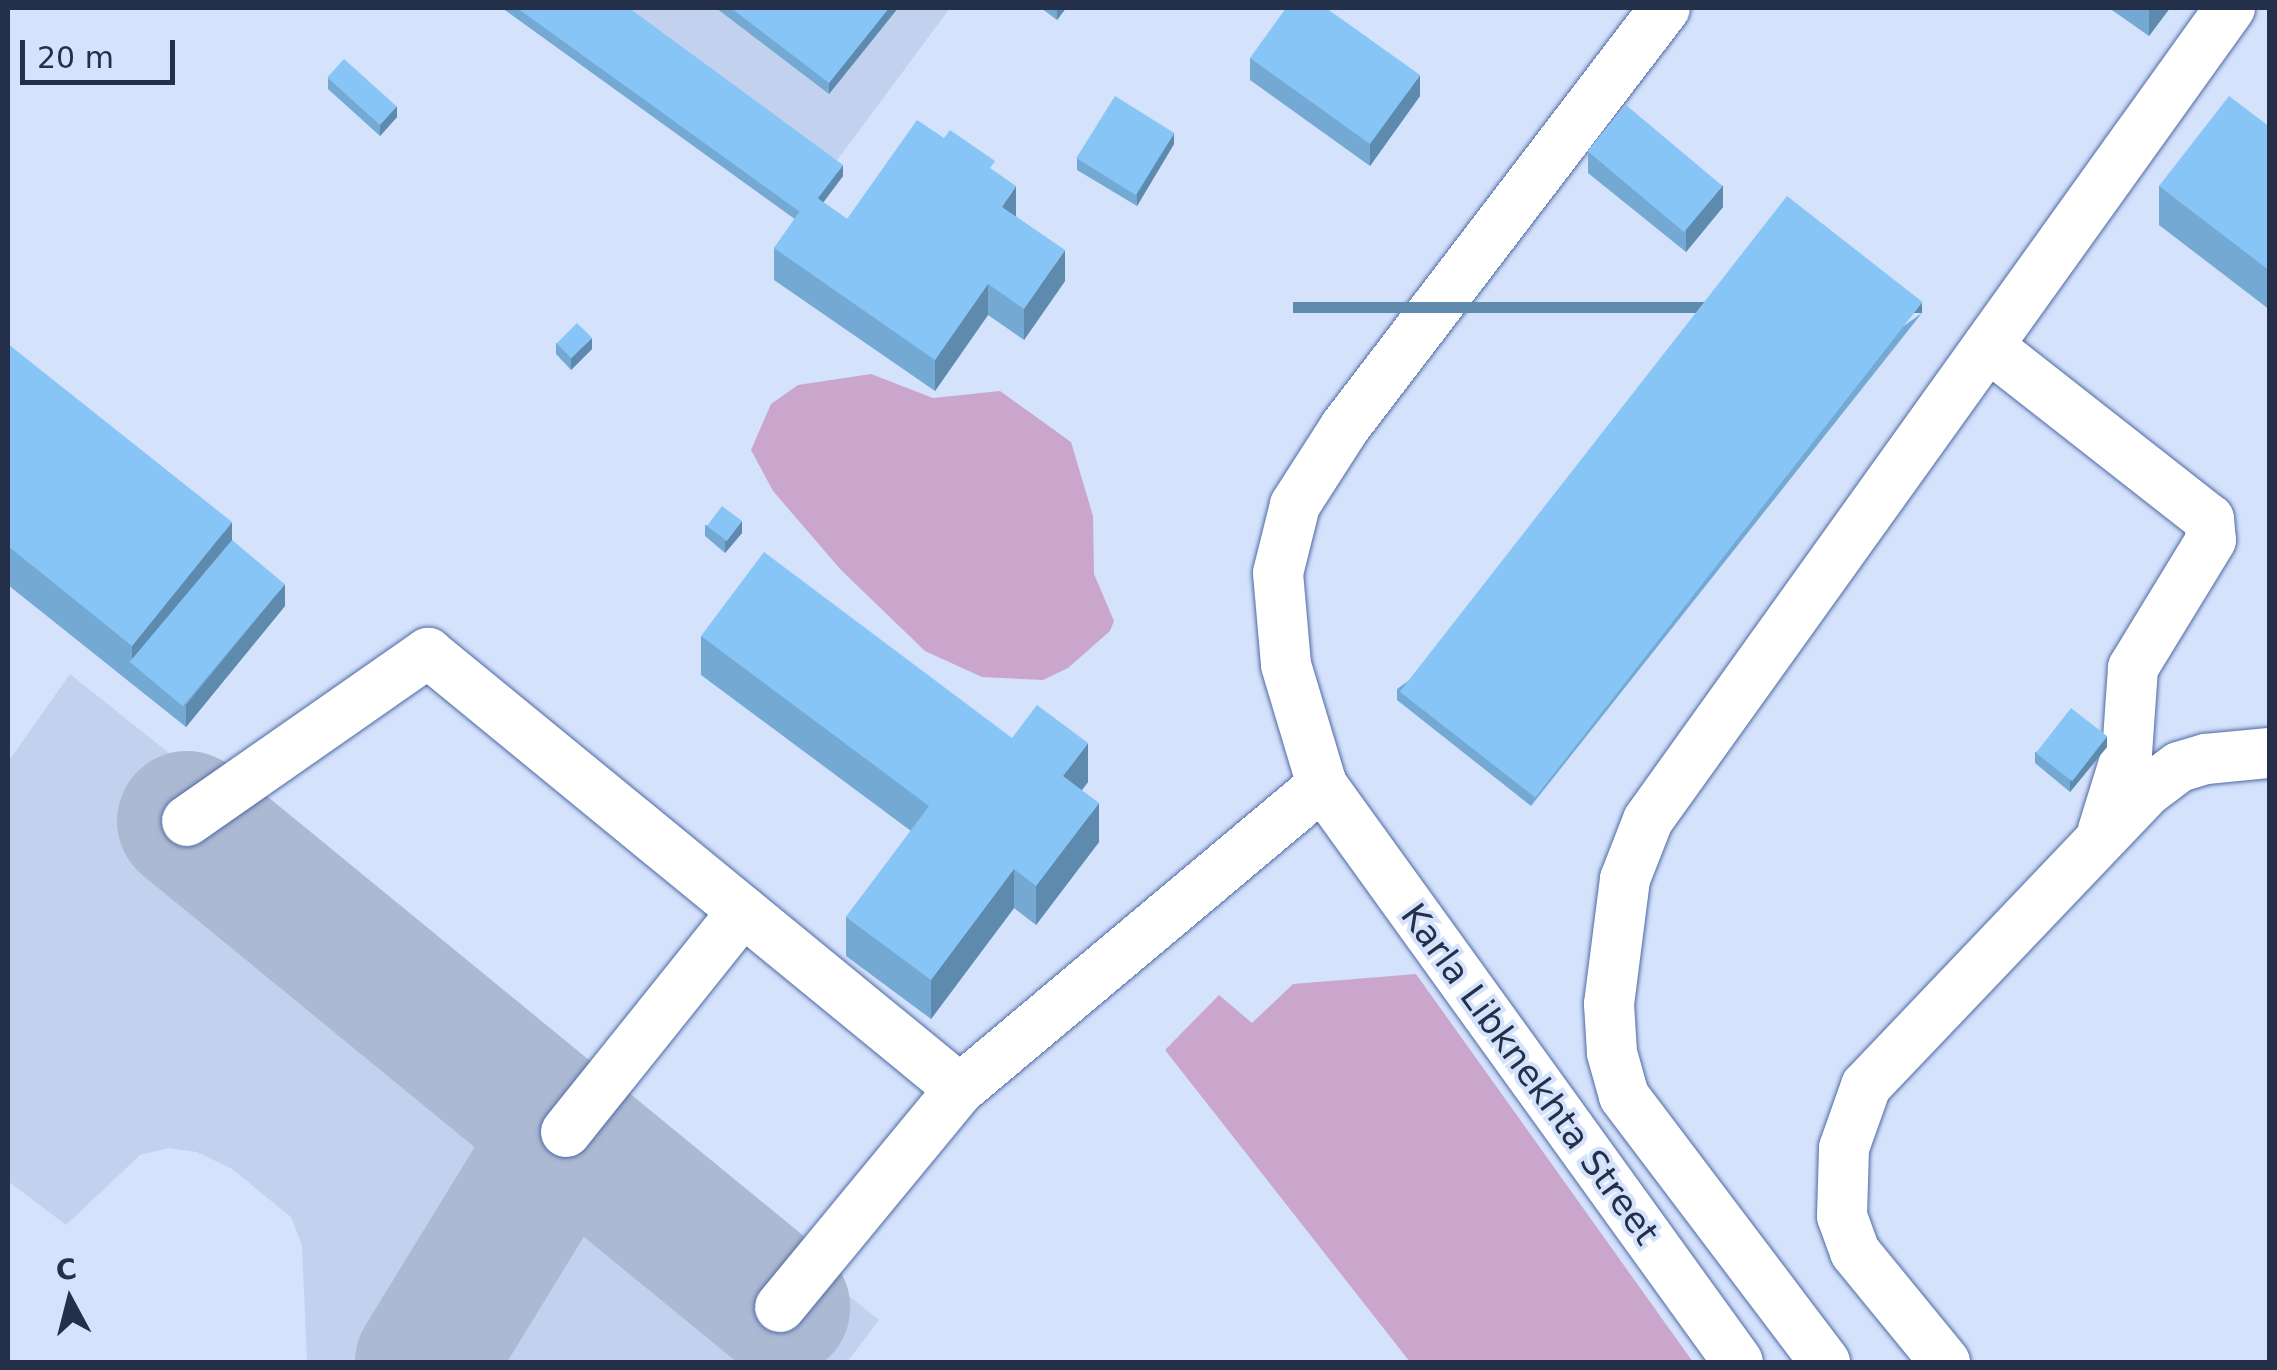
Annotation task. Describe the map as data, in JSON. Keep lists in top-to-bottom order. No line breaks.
{"streets":{"street":["Karla Libknekhta Street"]},"scale_bar":"20 m","north":"top"}
